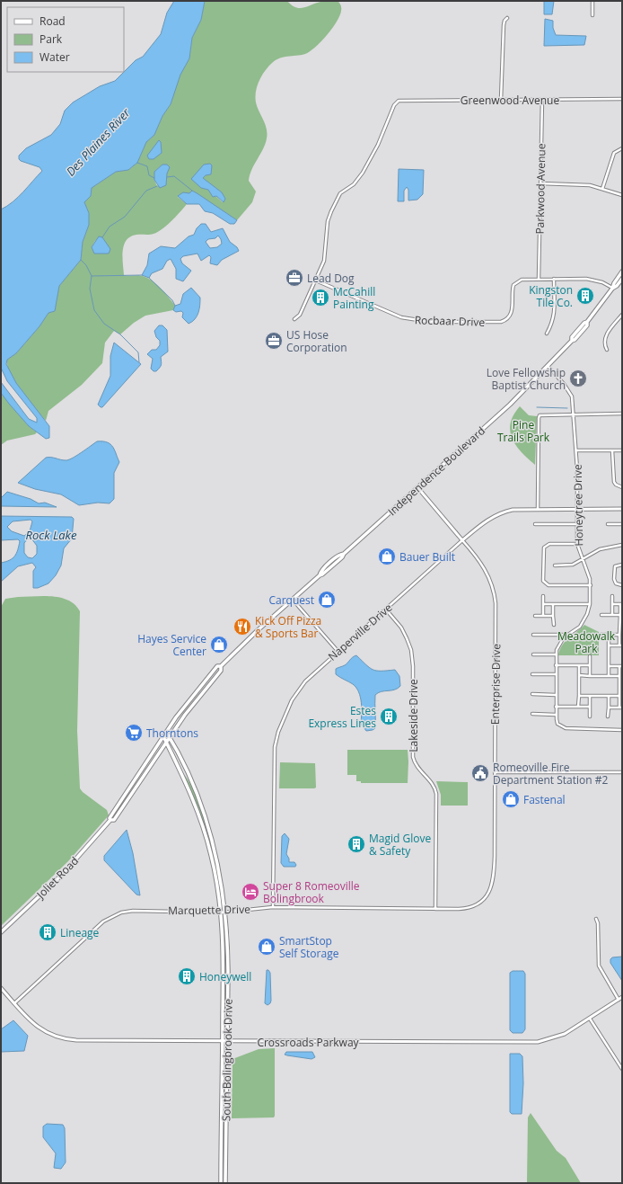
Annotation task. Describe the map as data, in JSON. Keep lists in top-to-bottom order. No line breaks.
{"streets":{"main road":["Independence Boulevard","Joliet Road","South Bolingbrook Drive"],"street":["Greenwood Avenue","Parkwood Avenue","Rocbaar Drive","Honeytree Drive","Naperville Drive","Enterprise Drive","Lakeside Drive","Marquette Drive","Crossroads Parkway"]},"crossings":[["Greenwood Avenue","Parkwood Avenue"],["Greenwood Avenue","Rocbaar Drive"],["Parkwood Avenue","Rocbaar Drive"],["Independence Boulevard","Honeytree Drive"],["Independence Boulevard","Enterprise Drive"],["Independence Boulevard","Joliet Road"],["Independence Boulevard","South Bolingbrook Drive"],["Honeytree Drive","Naperville Drive"],["Naperville Drive","Enterprise Drive"],["Naperville Drive","Lakeside Drive"],["Naperville Drive","Marquette Drive"],["Enterprise Drive","Marquette Drive"],["Lakeside Drive","Marquette Drive"],["Joliet Road","South Bolingbrook Drive"],["Marquette Drive","Crossroads Parkway"],["Marquette Drive","South Bolingbrook Drive"],["Crossroads Parkway","South Bolingbrook Drive"]],"water":["Des Plaines River","Rock Lake"],"parks":["Pine Trails Park","Meadowalk Park"],"places":{"office":["Lead Dog","US Hose Corporation"],"building":["Kingston Tile Co.","McCahill Painting","Estes Express Lines","Magid Glove & Safety","Lineage","Honeywell"],"church":["Love Fellowship Baptist Church"],"shop":["Bauer Built","Carquest","Hayes Service Center","Fastenal","SmartStop Self Storage"],"restaurant":["Kick Off Pizza & Sports Bar"],"supermarket":["Thorntons"],"public building":["Romeoville Fire Department Station #2"],"hotel":["Super 8 Romeoville Bolingbrook"]},"legend":["Road","Park","Water"]}
